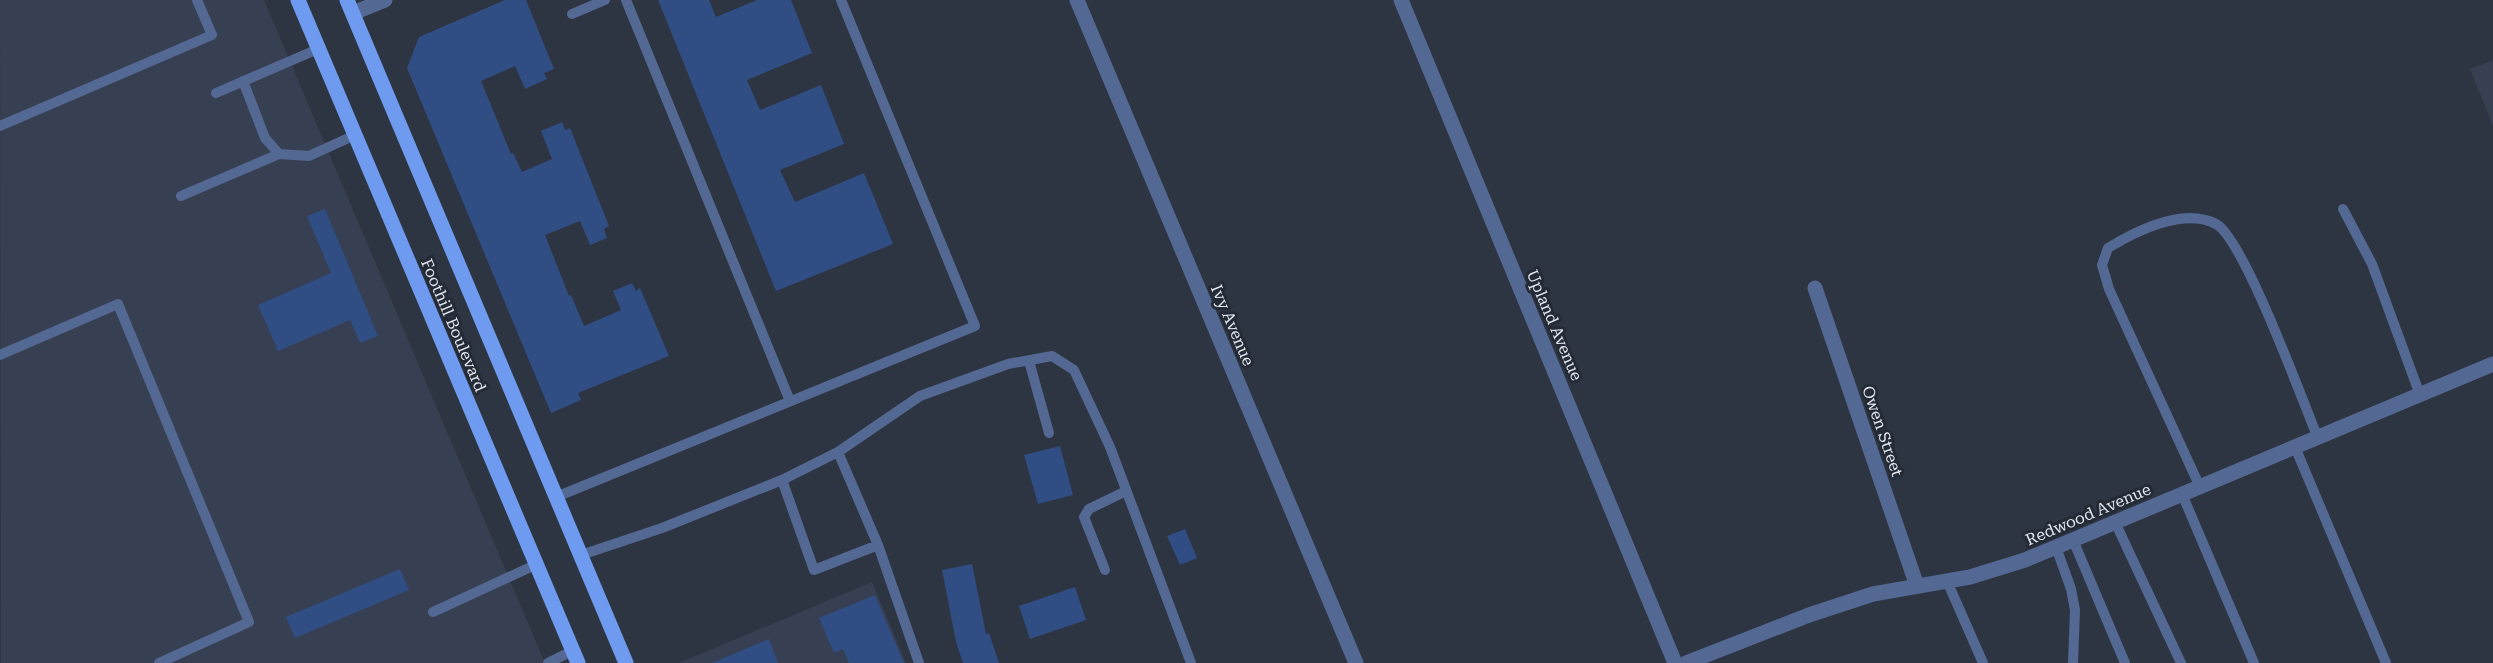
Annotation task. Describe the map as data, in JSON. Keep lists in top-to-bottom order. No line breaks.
{"streets":{"main road":["Foothill Boulevard"],"street":["Ivy Avenue","Upland Avenue","Owen Street","Redwood Avenue"]},"crossings":[["Owen Street","Redwood Avenue"]]}
